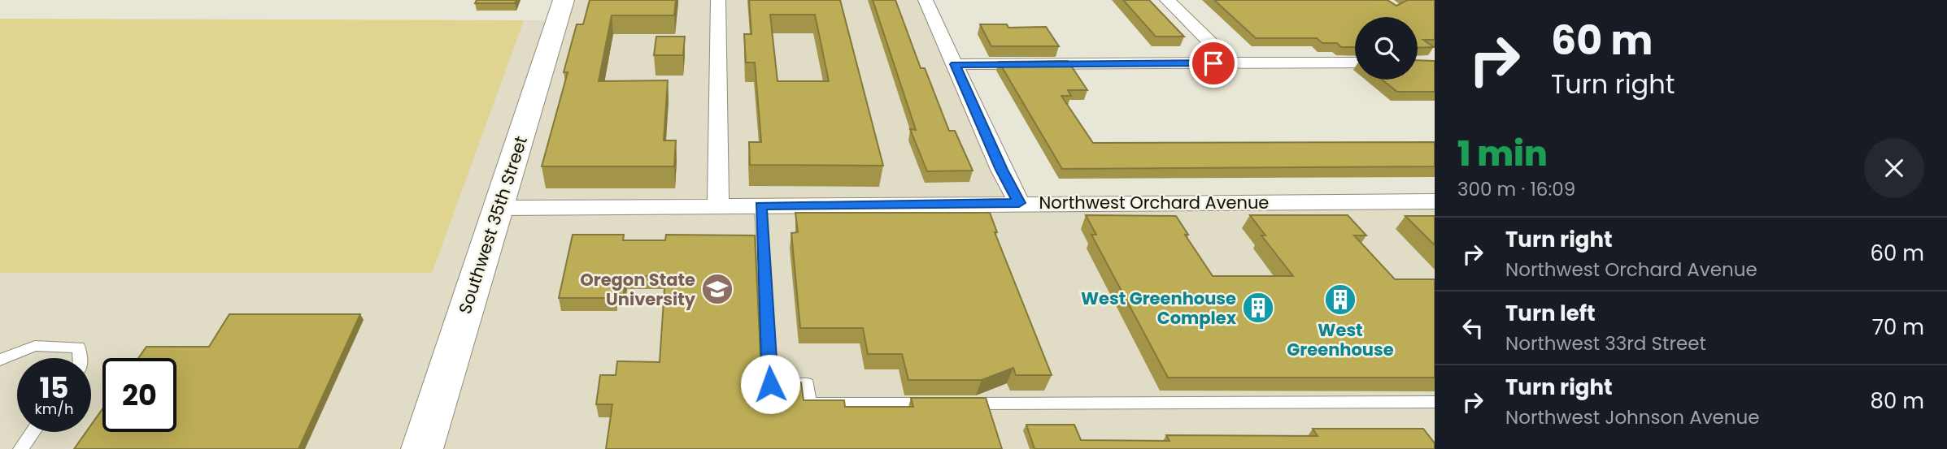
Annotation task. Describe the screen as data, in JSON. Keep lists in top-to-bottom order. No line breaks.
{"streets":{"main road":["Southwest 35th Street"],"street":["Northwest Orchard Avenue"]},"crossings":[["Northwest Orchard Avenue","Southwest 35th Street"]],"places":{"school or university":["Oregon State University"],"building":["West Greenhouse","West Greenhouse Complex"]},"page":{"turn":["60 m","Turn right"],"heading":["1 min","300 m · 16:09"],"list":[{"name":"Turn right","note":"Northwest Orchard Avenue","value":"60 m"},{"name":"Turn left","note":"Northwest 33rd Street","value":"70 m"},{"name":"Turn right","note":"Northwest Johnson Avenue","value":"80 m"}],"speed":"15 km/h","limit":"20"}}
